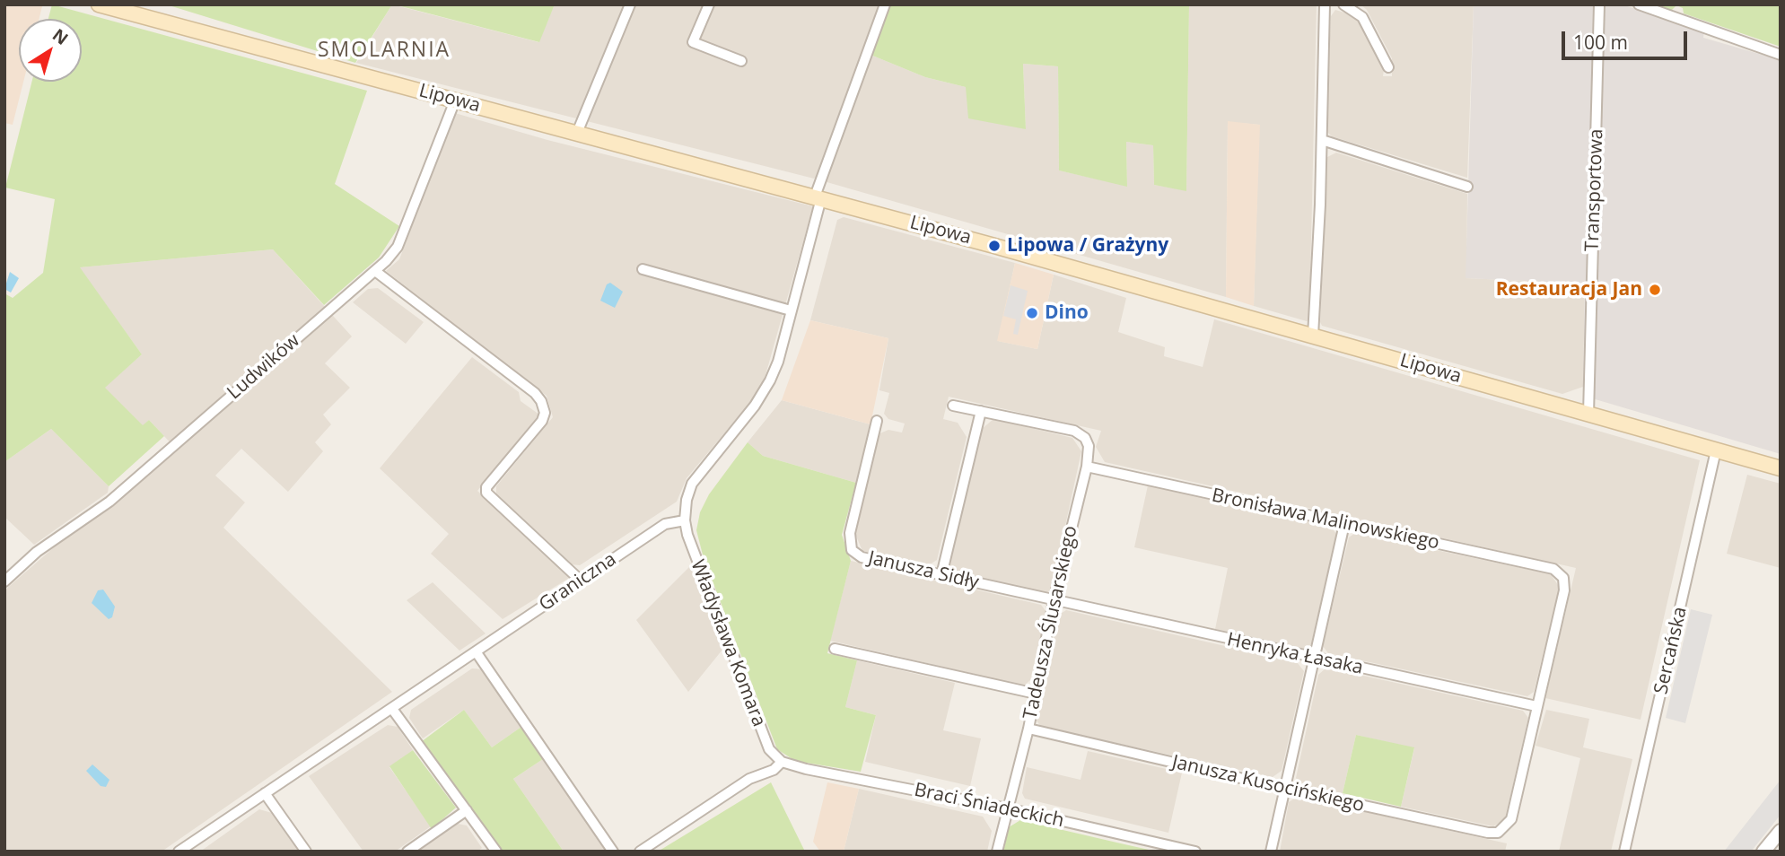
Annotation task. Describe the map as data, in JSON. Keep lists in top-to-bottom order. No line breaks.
{"streets":{"main road":["Lipowa"],"street":["Transportowa","Ludwików","Bronisława Malinowskiego","Janusza Sidły","Graniczna","Tadeusza Ślusarskiego","Władysława Komara","Sercańska","Henryka Łasaka","Janusza Kusocińskiego","Braci Śniadeckich"]},"crossings":[["Lipowa","Transportowa"],["Lipowa","Ludwików"],["Lipowa","Sercańska"],["Bronisława Malinowskiego","Tadeusza Ślusarskiego"],["Bronisława Malinowskiego","Henryka Łasaka"],["Bronisława Malinowskiego","Janusza Kusocińskiego"],["Janusza Sidły","Tadeusza Ślusarskiego"],["Janusza Sidły","Henryka Łasaka"],["Graniczna","Władysława Komara"],["Tadeusza Ślusarskiego","Henryka Łasaka"],["Tadeusza Ślusarskiego","Janusza Kusocińskiego"],["Tadeusza Ślusarskiego","Braci Śniadeckich"],["Władysława Komara","Braci Śniadeckich"],["Henryka Łasaka","Janusza Kusocińskiego"]],"districts":["SMOLARNIA"],"places":["Lipowa / Grażyny","Restauracja Jan","Dino"],"scale_bar":"100 m","north":"top right"}
